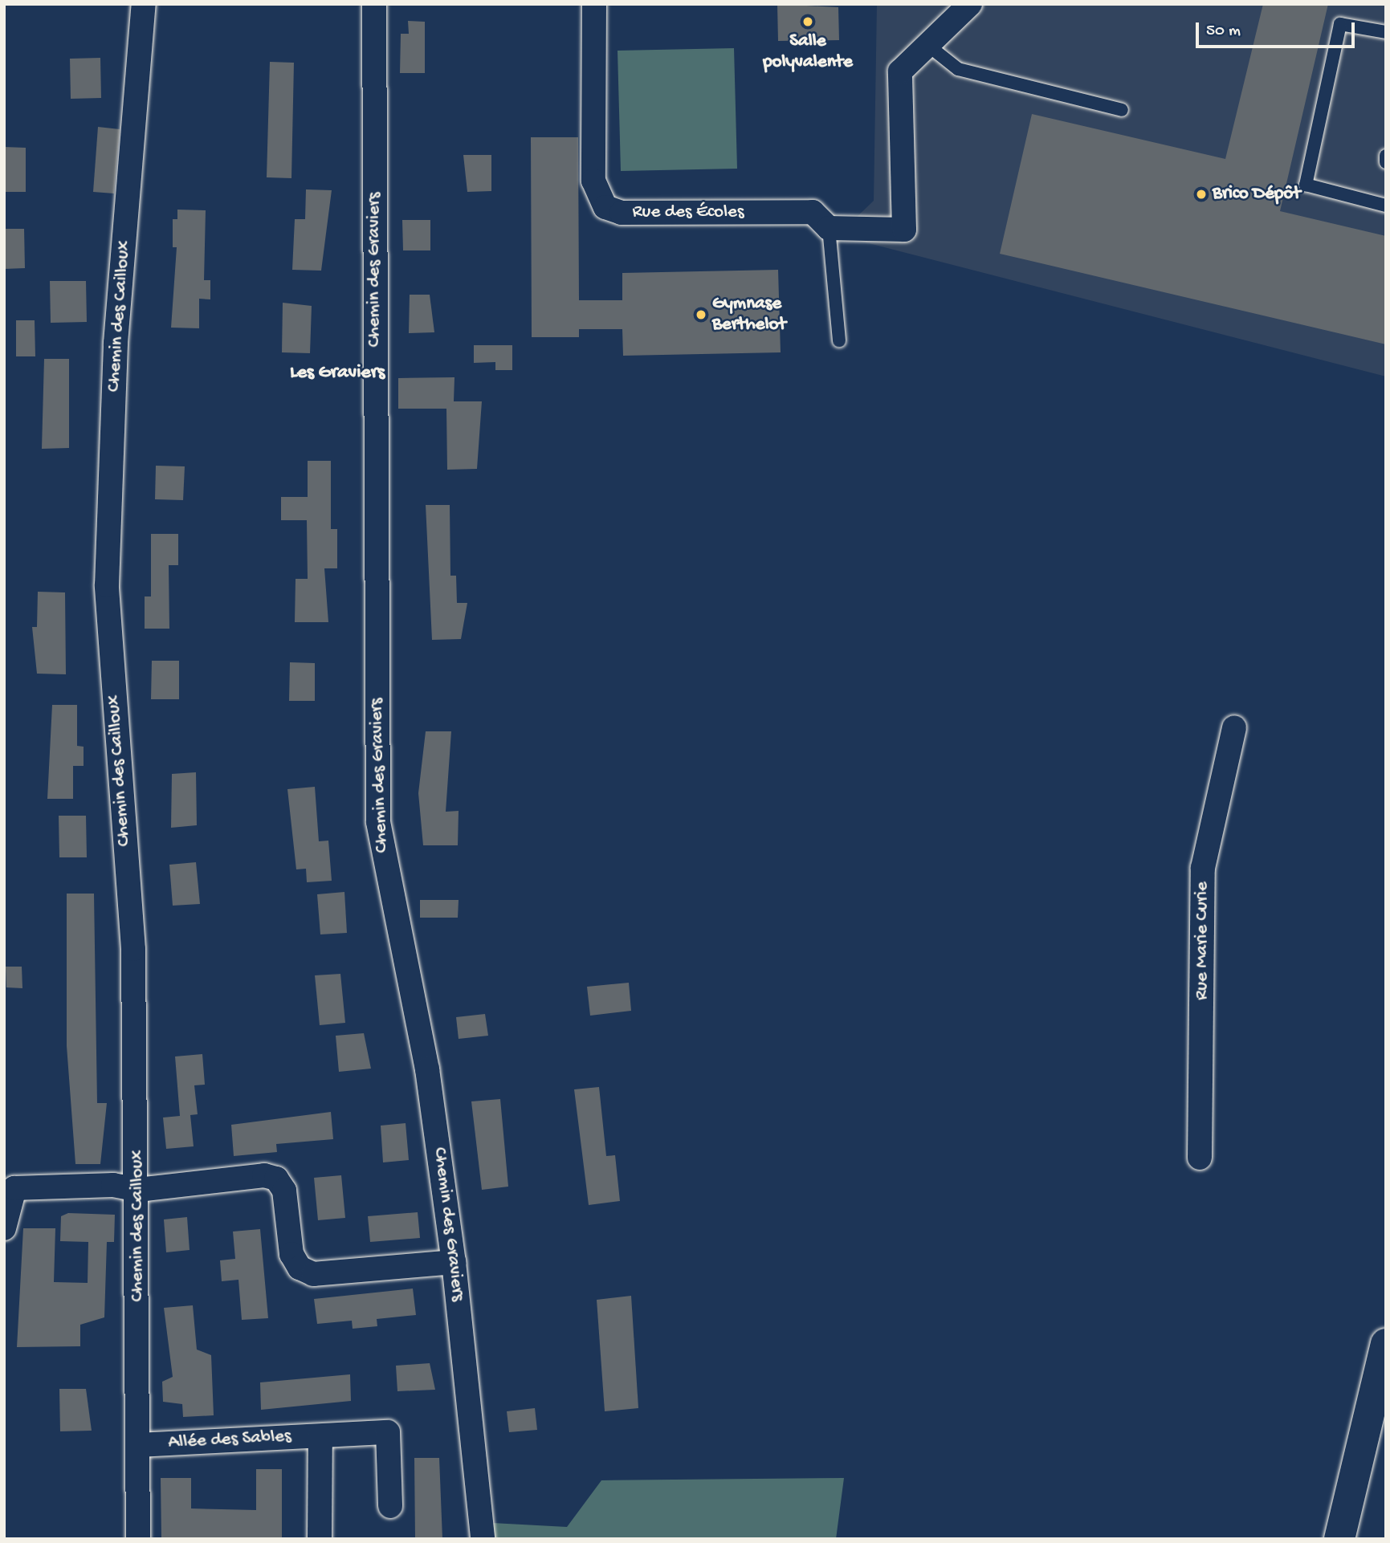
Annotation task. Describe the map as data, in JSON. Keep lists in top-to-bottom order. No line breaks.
{"streets":{"street":["Rue des Écoles","Chemin des Graviers","Chemin des Cailloux","Rue Marie Curie","Allée des Sables"]},"crossings":[["Chemin des Cailloux","Allée des Sables"]],"districts":["Les Graviers"],"places":["Salle polyvalente","Brico Dépôt","Gymnase Berthelot"],"scale_bar":"50 m"}
